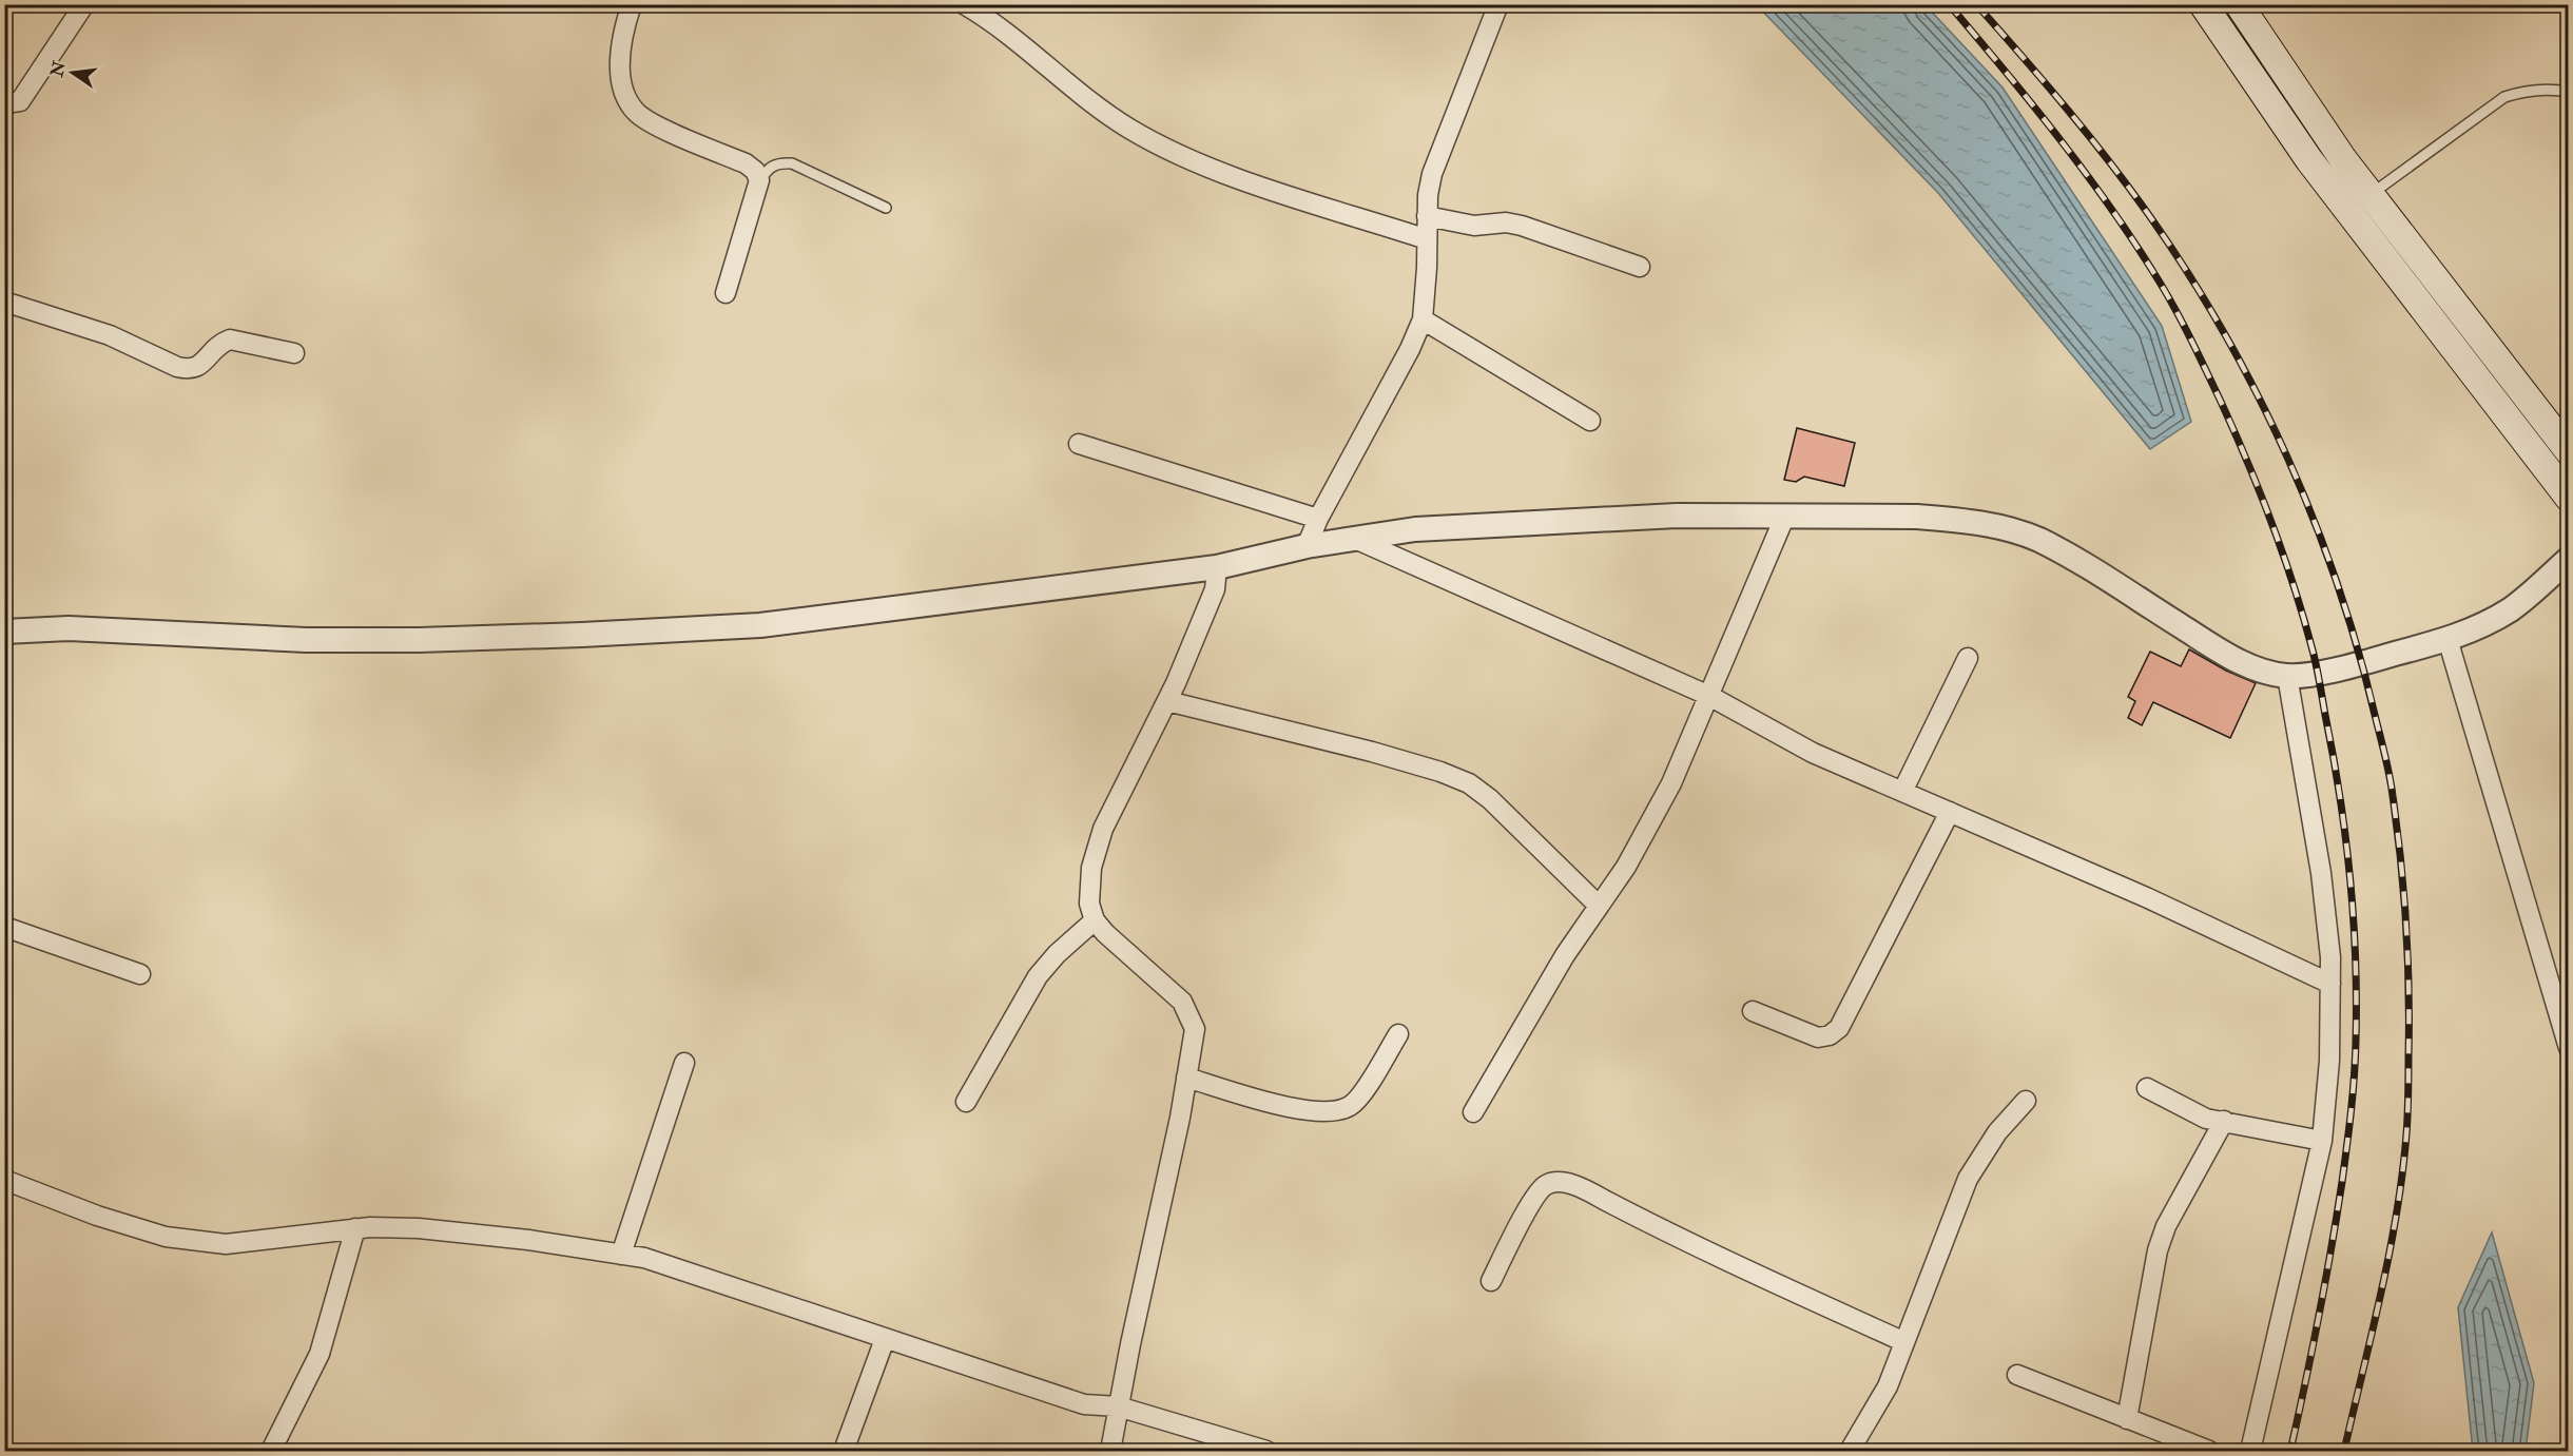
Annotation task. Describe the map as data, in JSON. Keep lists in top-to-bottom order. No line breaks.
{"north":"left"}
